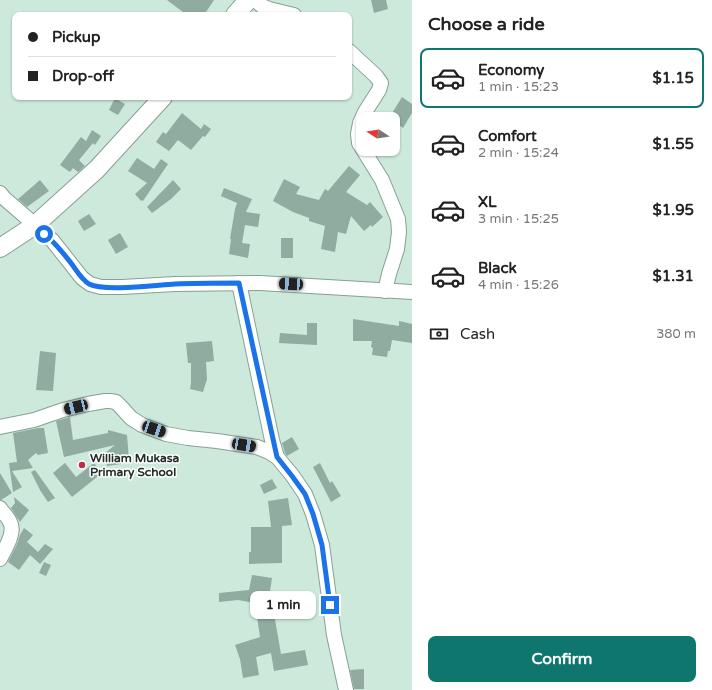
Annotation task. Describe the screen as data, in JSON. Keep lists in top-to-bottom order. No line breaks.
{"places":["William Mukasa Primary School"],"north":"left","page":{"heading":"Choose a ride","banner":["Pickup","Drop-off"],"list":[{"name":"Economy","note":"1 min · 15:23","value":"$1.15"},{"name":"Comfort","note":"2 min · 15:24","value":"$1.55"},{"name":"XL","note":"3 min · 15:25","value":"$1.95"},{"name":"Black","note":"4 min · 15:26","value":"$1.31"}],"pay":["Cash","380 m"],"bubble":"1 min","buttons":"Confirm"}}
